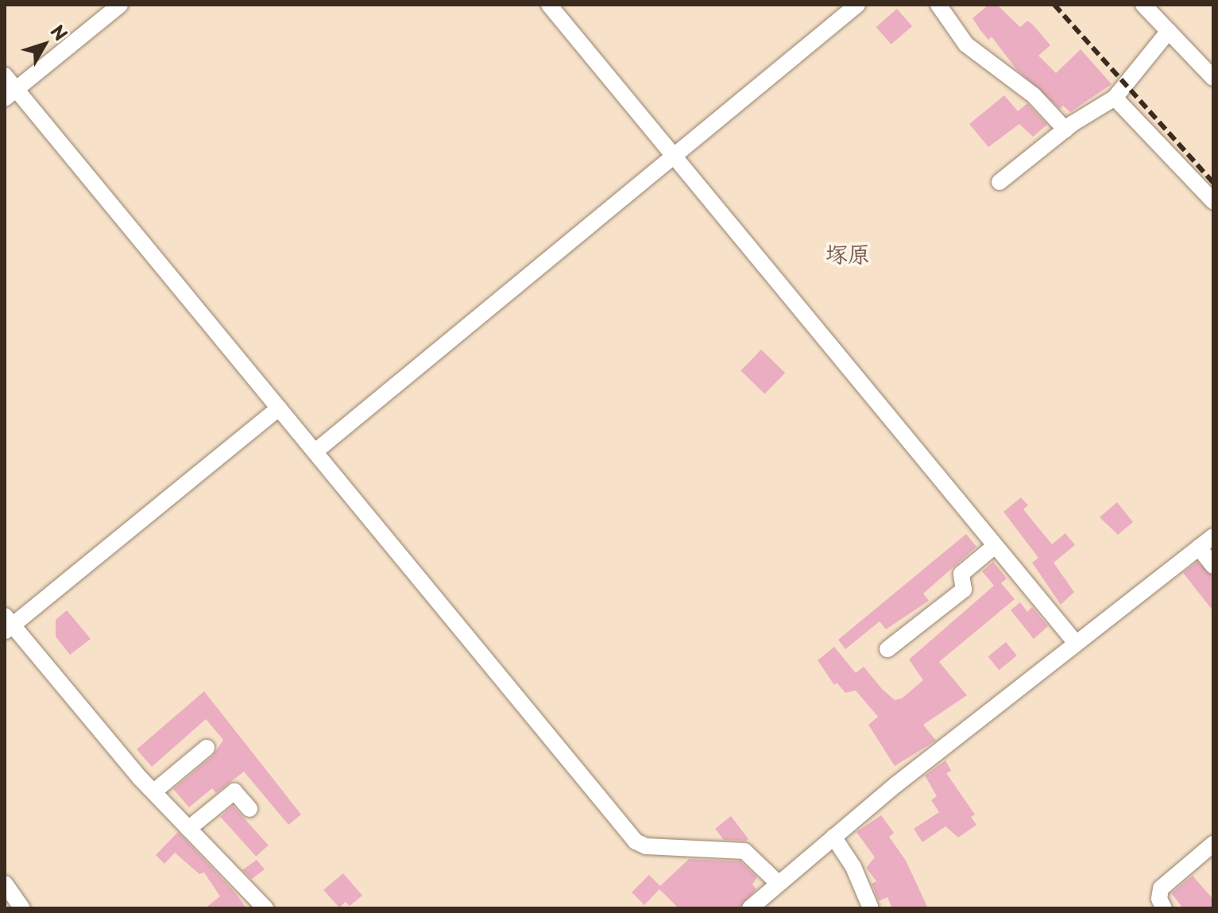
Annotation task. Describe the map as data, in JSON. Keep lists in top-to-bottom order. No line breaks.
{"districts":["塚原"],"north":"top right"}
